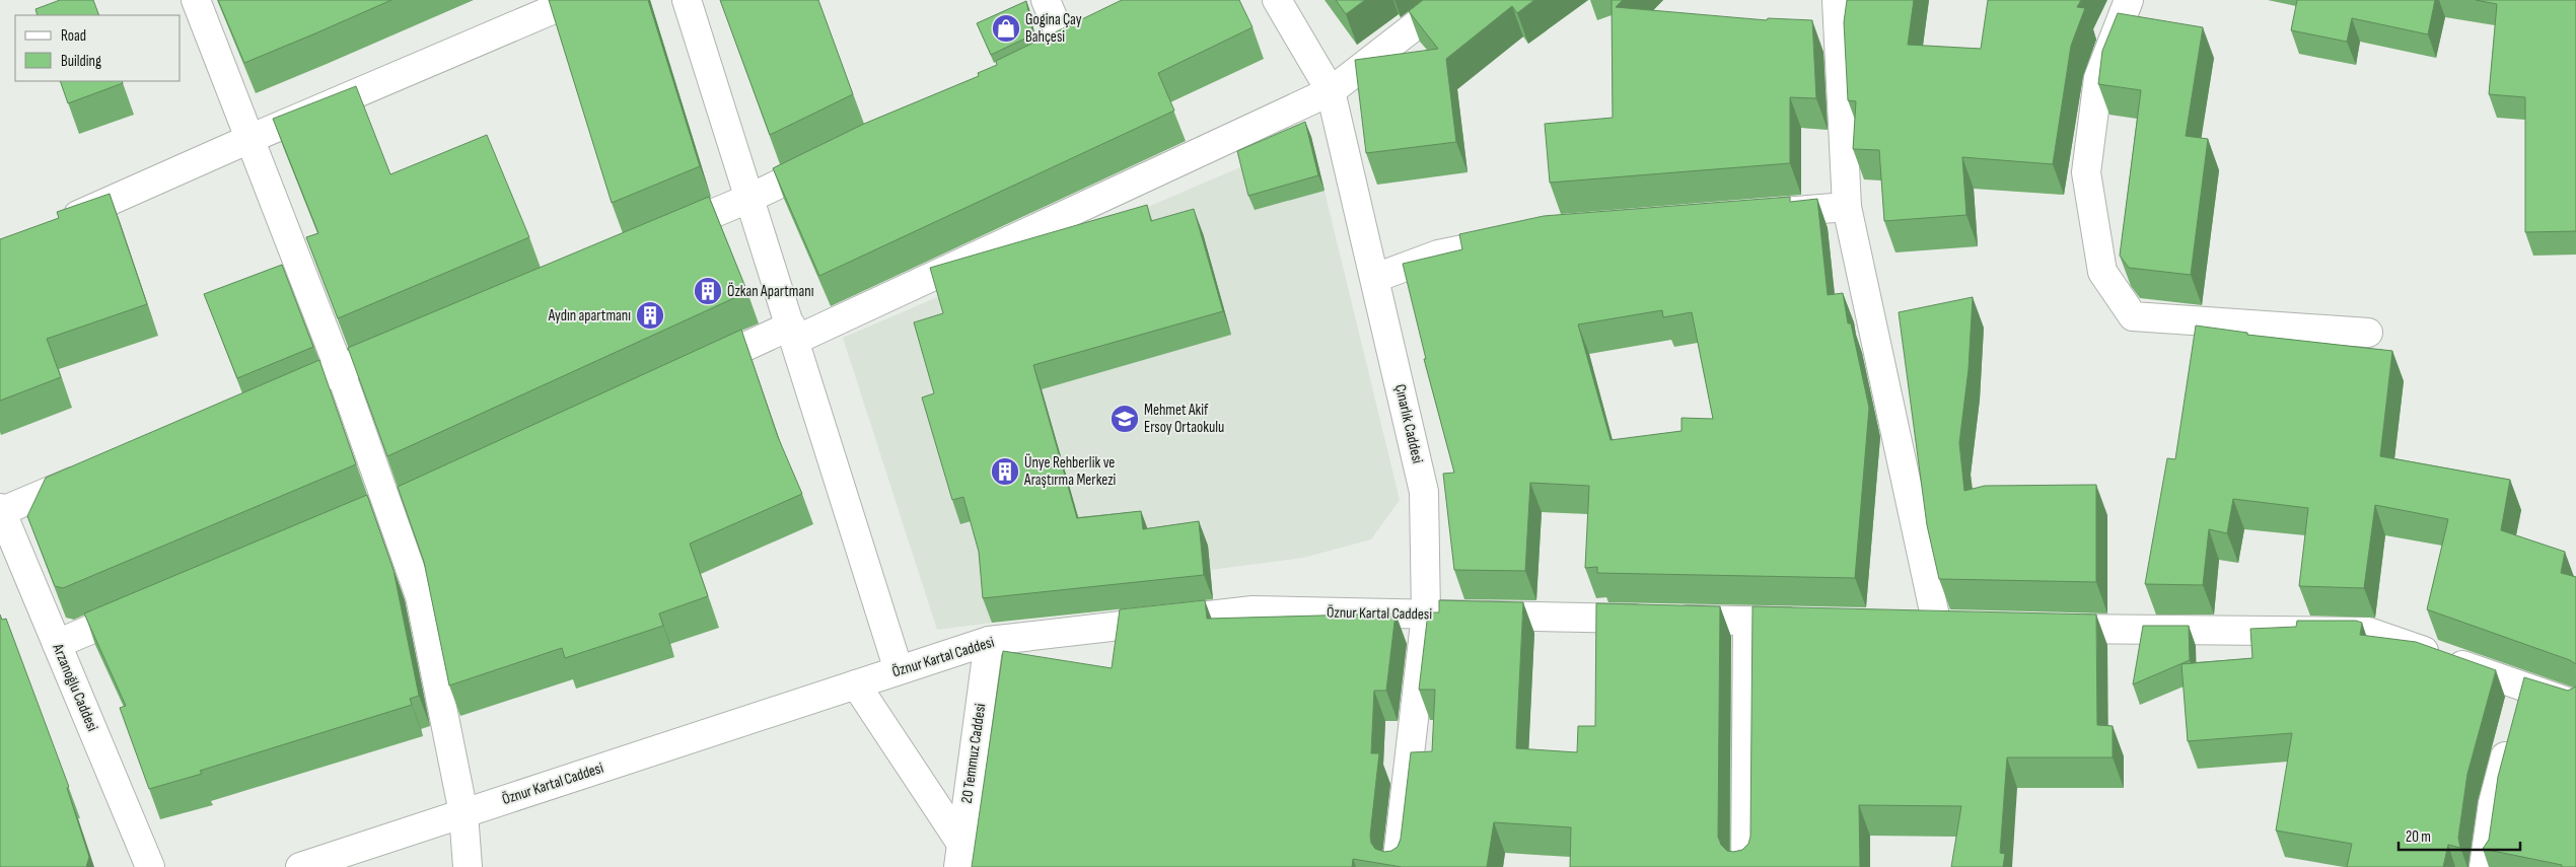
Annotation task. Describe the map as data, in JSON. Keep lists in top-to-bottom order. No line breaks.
{"streets":{"street":["Çınarlık Caddesi","Öznur Kartal Caddesi","Arzanoğlu Caddesi","20 Temmuz Caddesi"]},"crossings":[["Çınarlık Caddesi","Öznur Kartal Caddesi"],["Öznur Kartal Caddesi","20 Temmuz Caddesi"]],"places":{"shop":["Gogina Çay Bahçesi"],"building":["Özkan Apartmanı","Aydın apartmanı","Ünye Rehberlik ve Araştırma Merkezi"],"school or university":["Mehmet Akif Ersoy Ortaokulu"]},"legend":["Road","Building"],"scale_bar":"20 m"}
